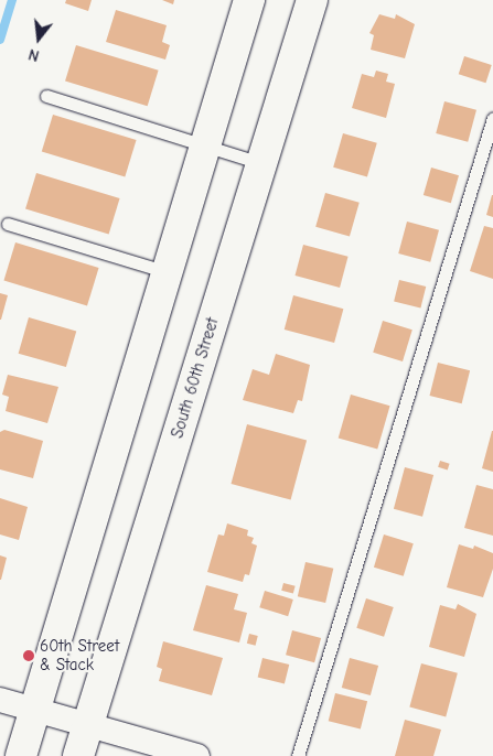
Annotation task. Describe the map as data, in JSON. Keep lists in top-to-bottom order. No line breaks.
{"streets":{"main road":["South 60th Street"]},"places":["60th Street & Stack"],"north":"bottom"}
